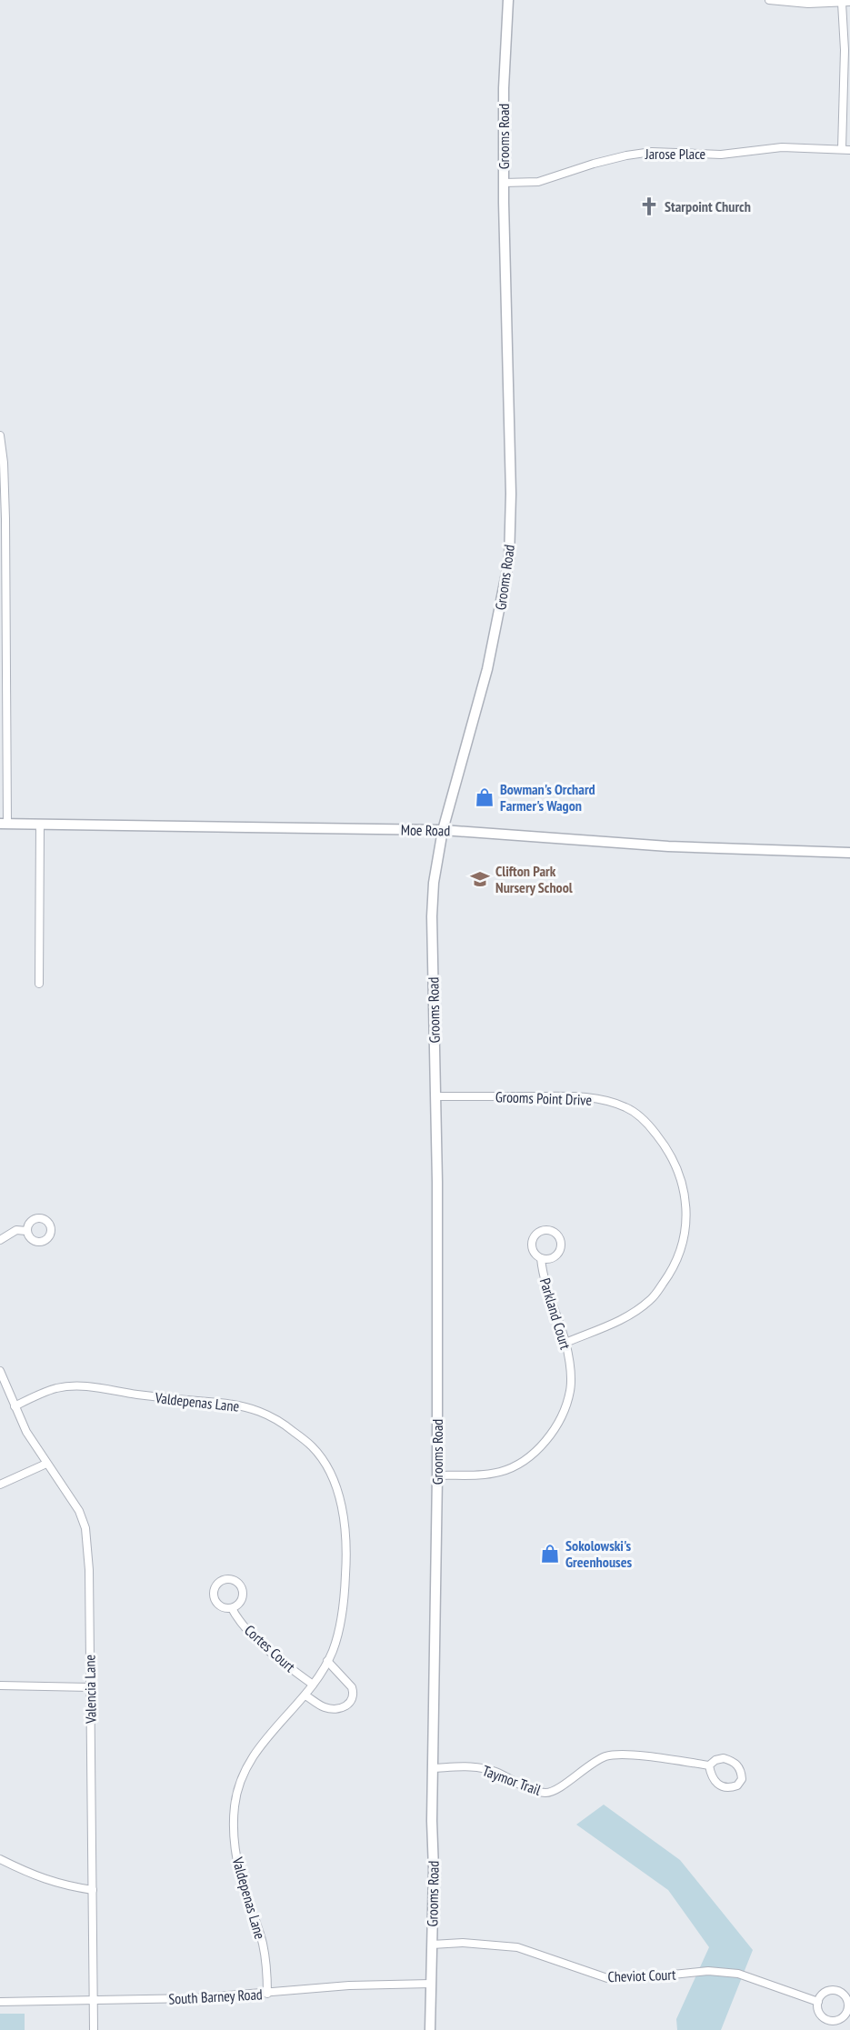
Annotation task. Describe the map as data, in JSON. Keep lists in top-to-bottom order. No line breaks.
{"streets":{"street":["Grooms Road","Jarose Place","Moe Road","Grooms Point Drive","Parkland Court","Valdepenas Lane","Cortes Court","Valencia Lane","Taymor Trail","Cheviot Court","South Barney Road"]},"crossings":[["Grooms Road","Jarose Place"],["Grooms Road","Moe Road"],["Grooms Road","Grooms Point Drive"],["Grooms Road","Parkland Court"],["Grooms Road","Taymor Trail"],["Grooms Road","Cheviot Court"],["Grooms Road","South Barney Road"],["Grooms Point Drive","Parkland Court"],["Valdepenas Lane","Cortes Court"],["Valdepenas Lane","Valencia Lane"],["Valdepenas Lane","South Barney Road"],["Valencia Lane","South Barney Road"]],"places":{"church":["Starpoint Church"],"shop":["Bowman's Orchard Farmer's Wagon","Sokolowski's Greenhouses"],"school or university":["Clifton Park Nursery School"]}}
